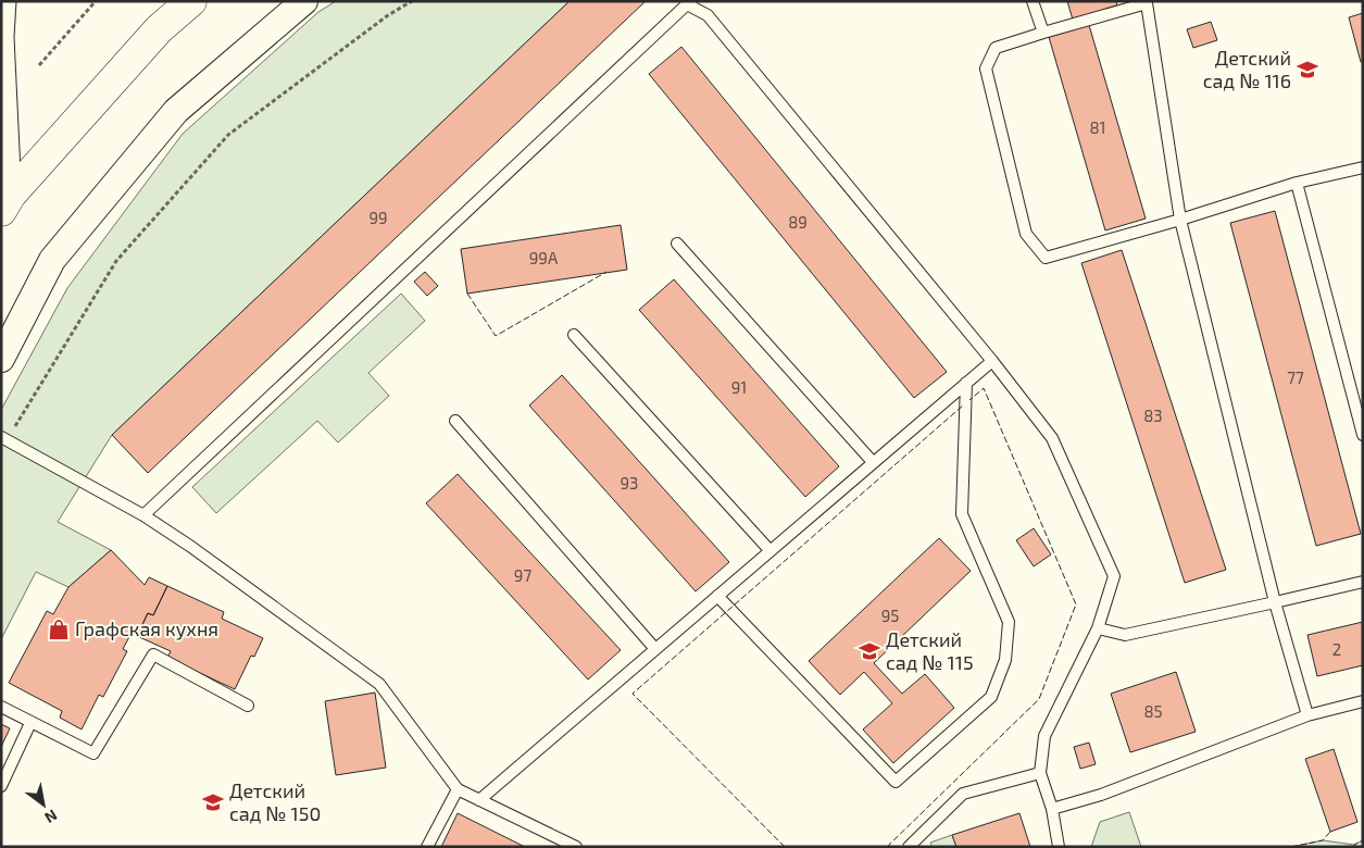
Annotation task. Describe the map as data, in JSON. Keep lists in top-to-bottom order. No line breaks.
{"places":{"school or university":["Детский сад № 116","Детский сад № 115","Детский сад № 150"],"shop":["Графская кухня"]},"house_numbers":["81","99","89","99А","77","91","83","93","97","95","2","85"],"north":"bottom right"}
